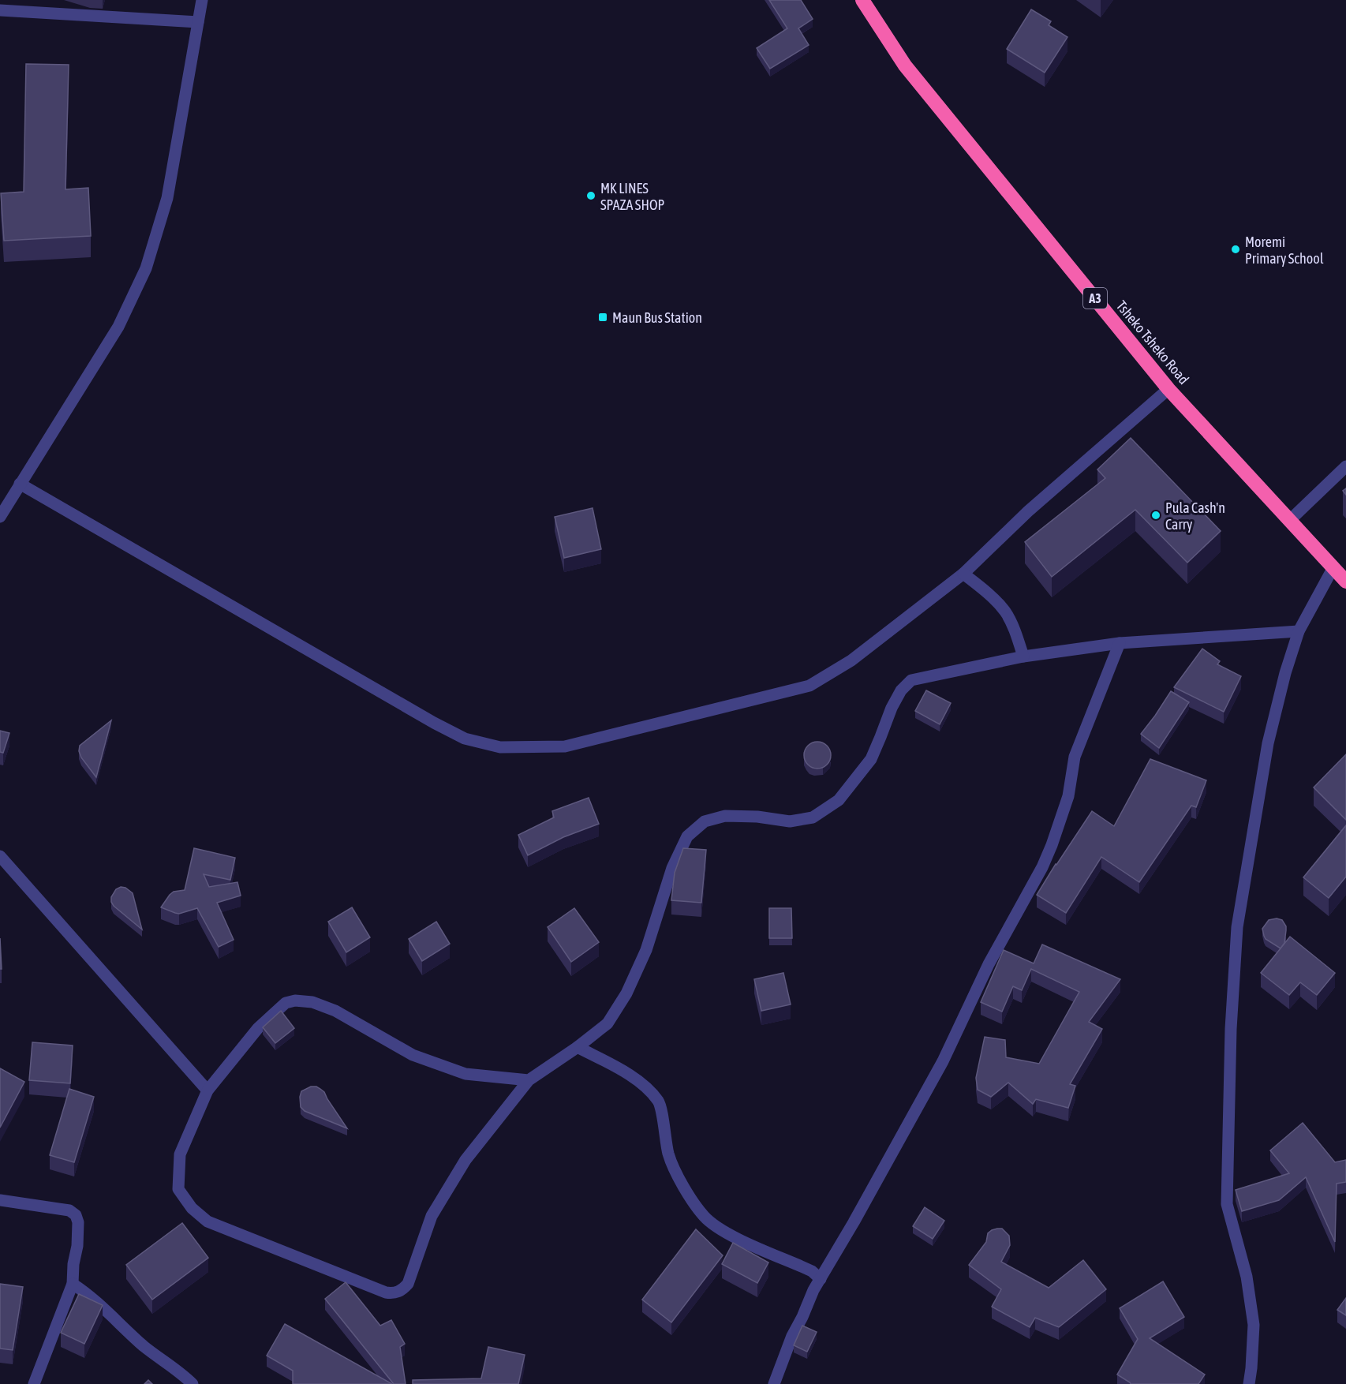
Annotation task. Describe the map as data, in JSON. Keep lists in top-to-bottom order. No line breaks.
{"streets":{"highway":["A3","Tsheko Tsheko Road"]},"places":{"other":["MK LINES SPAZA SHOP","Moremi Primary School","Pula Cash'n Carry"],"transit":["Maun Bus Station"]}}
